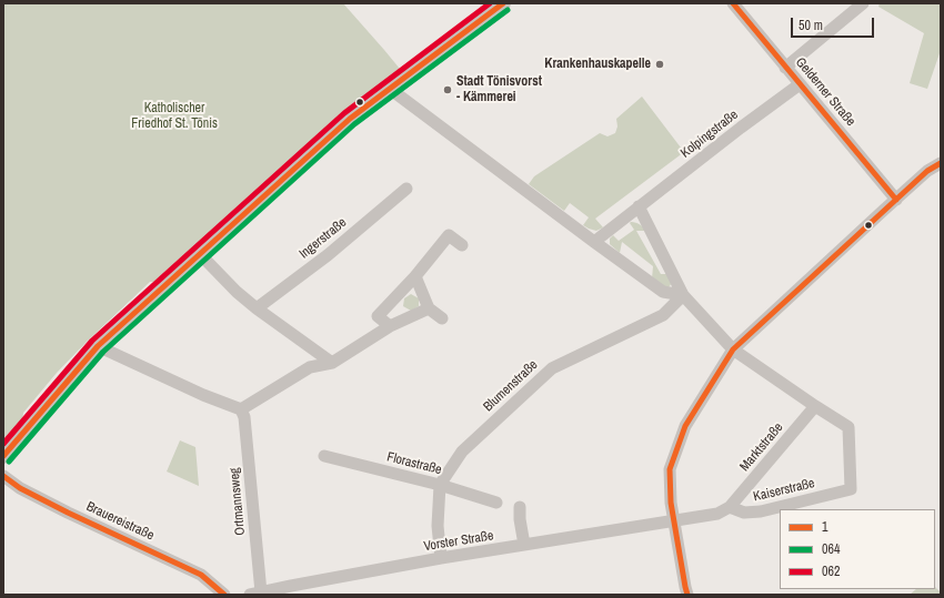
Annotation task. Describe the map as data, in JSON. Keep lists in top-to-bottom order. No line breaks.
{"streets":{"street":["Gelderner Straße","Kolpingstraße","Ingerstraße","Blumenstraße","Marktstraße","Florastraße","Kaiserstraße","Ortmannsweg","Brauereistraße","Vorster Straße"]},"crossings":[["Gelderner Straße","Kolpingstraße"],["Blumenstraße","Florastraße"],["Marktstraße","Kaiserstraße"],["Kaiserstraße","Vorster Straße"],["Ortmannsweg","Vorster Straße"]],"parks":["Katholischer Friedhof St. Tönis"],"places":["Krankenhauskapelle","Stadt Tönisvorst - Kämmerei"],"lines":["transit line 1","transit line 062","transit line 064"],"legend":["1","064","062"],"scale_bar":"50 m"}
